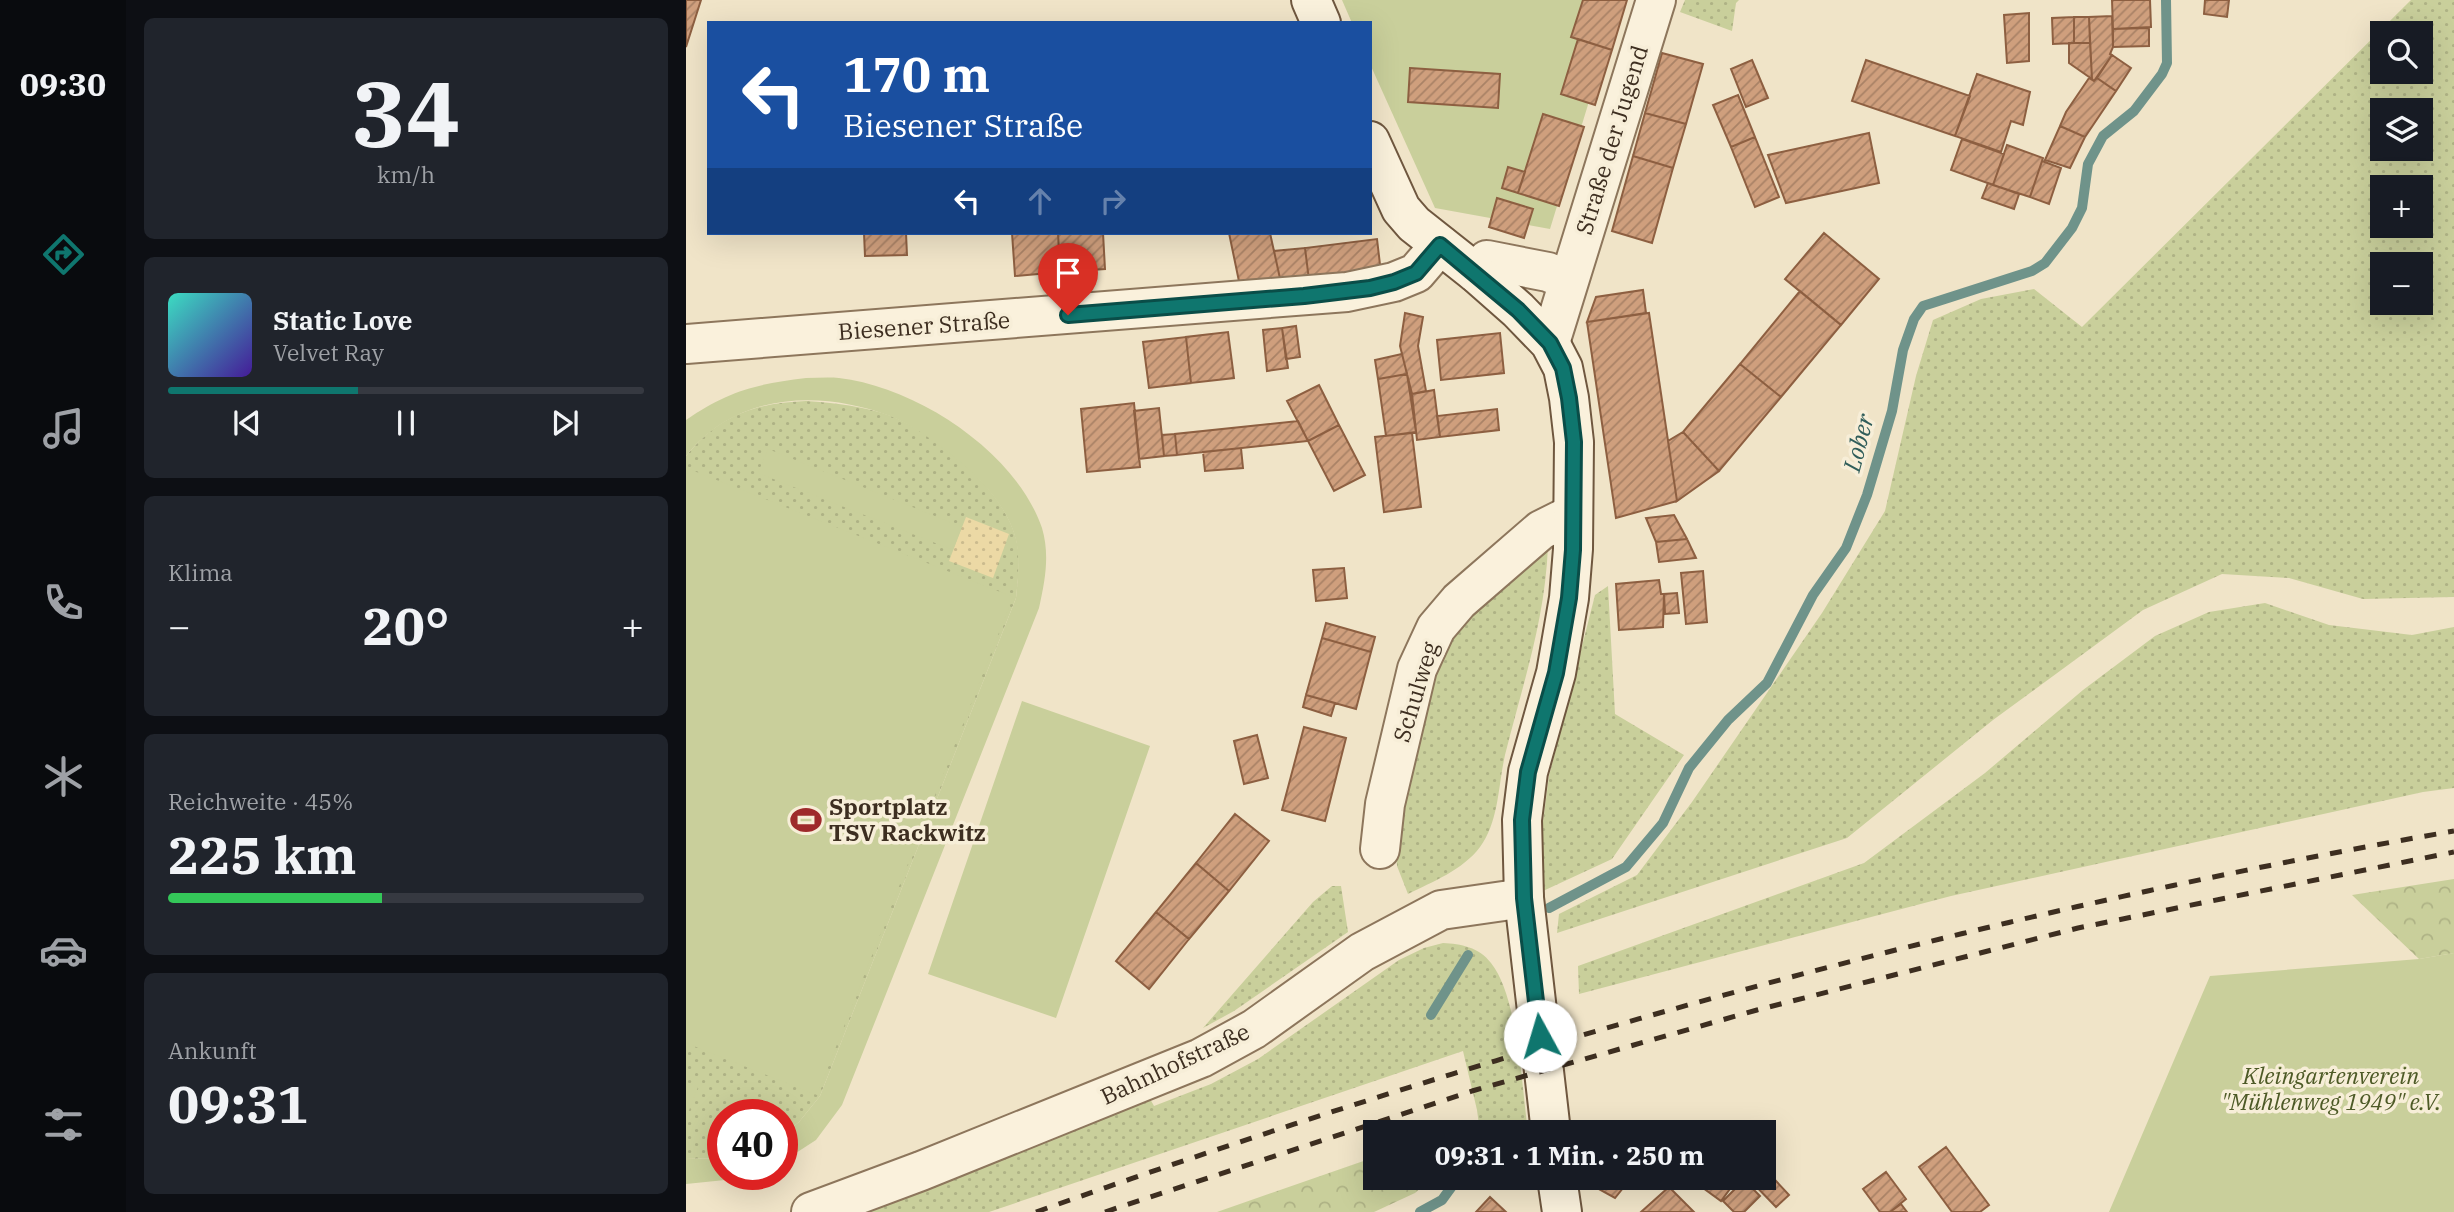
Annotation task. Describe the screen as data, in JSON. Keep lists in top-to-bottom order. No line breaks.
{"streets":{"street":["Straße der Jugend","Biesener Straße","Schulweg","Bahnhofstraße"]},"water":["Lober"],"parks":["Kleingartenverein \"Mühlenweg 1949\" e.V."],"places":{"sports":["Sportplatz TSV Rackwitz"]},"page":{"tabs":"09:30","tile":[["34","km/h"],"Klima",["Reichweite · 45%","225 km"],["Ankunft","09:31"]],"map_buttons":["+","−"],"turn":["170 m","Biesener Straße"],"song":["Static Love","Velvet Ray"],"heat":["−","20°","+"],"limit":"40","trip":"09:31 · 1 Min. · 250 m"}}
